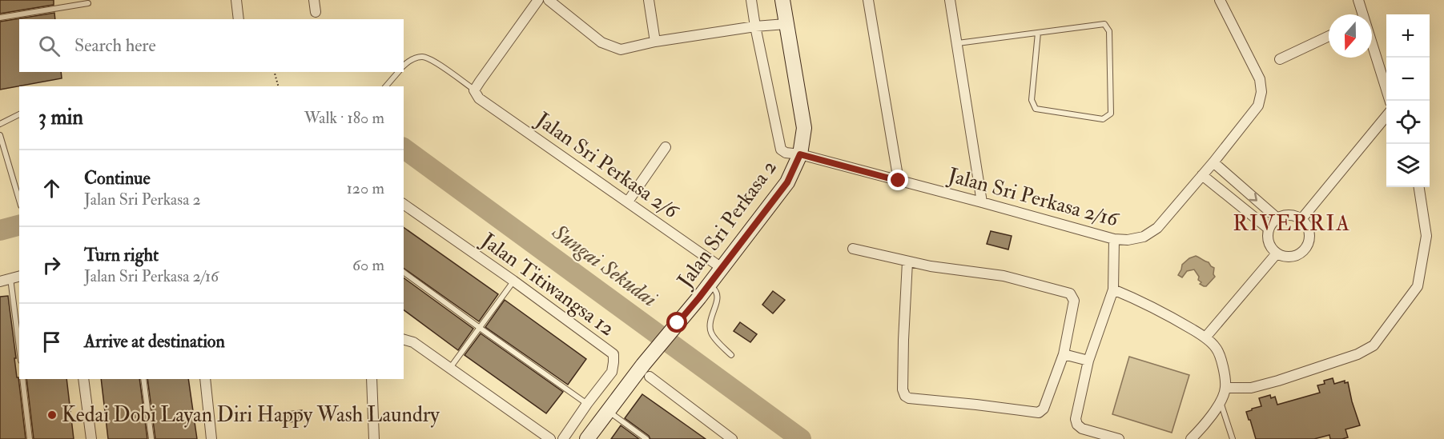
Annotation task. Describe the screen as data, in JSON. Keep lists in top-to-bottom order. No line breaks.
{"streets":{"street":["Jalan Sri Perkasa 2/6","Jalan Sri Perkasa 2/16","Jalan Sri Perkasa 2","Jalan Titiwangsa 12"]},"crossings":[["Jalan Sri Perkasa 2/6","Jalan Sri Perkasa 2"],["Jalan Sri Perkasa 2/16","Jalan Sri Perkasa 2"]],"districts":["RIVERRIA"],"water":["Sungai Sekudai"],"places":["Kedai Dobi Layan Diri Happy Wash Laundry"],"north":"bottom","page":{"map_buttons":["+","−"],"search":"Search here","heading":["3 min","Walk · 180 m"],"list":[["Continue","Jalan Sri Perkasa 2","120 m"],["Turn right","Jalan Sri Perkasa 2/16","60 m"],"Arrive at destination"]}}
